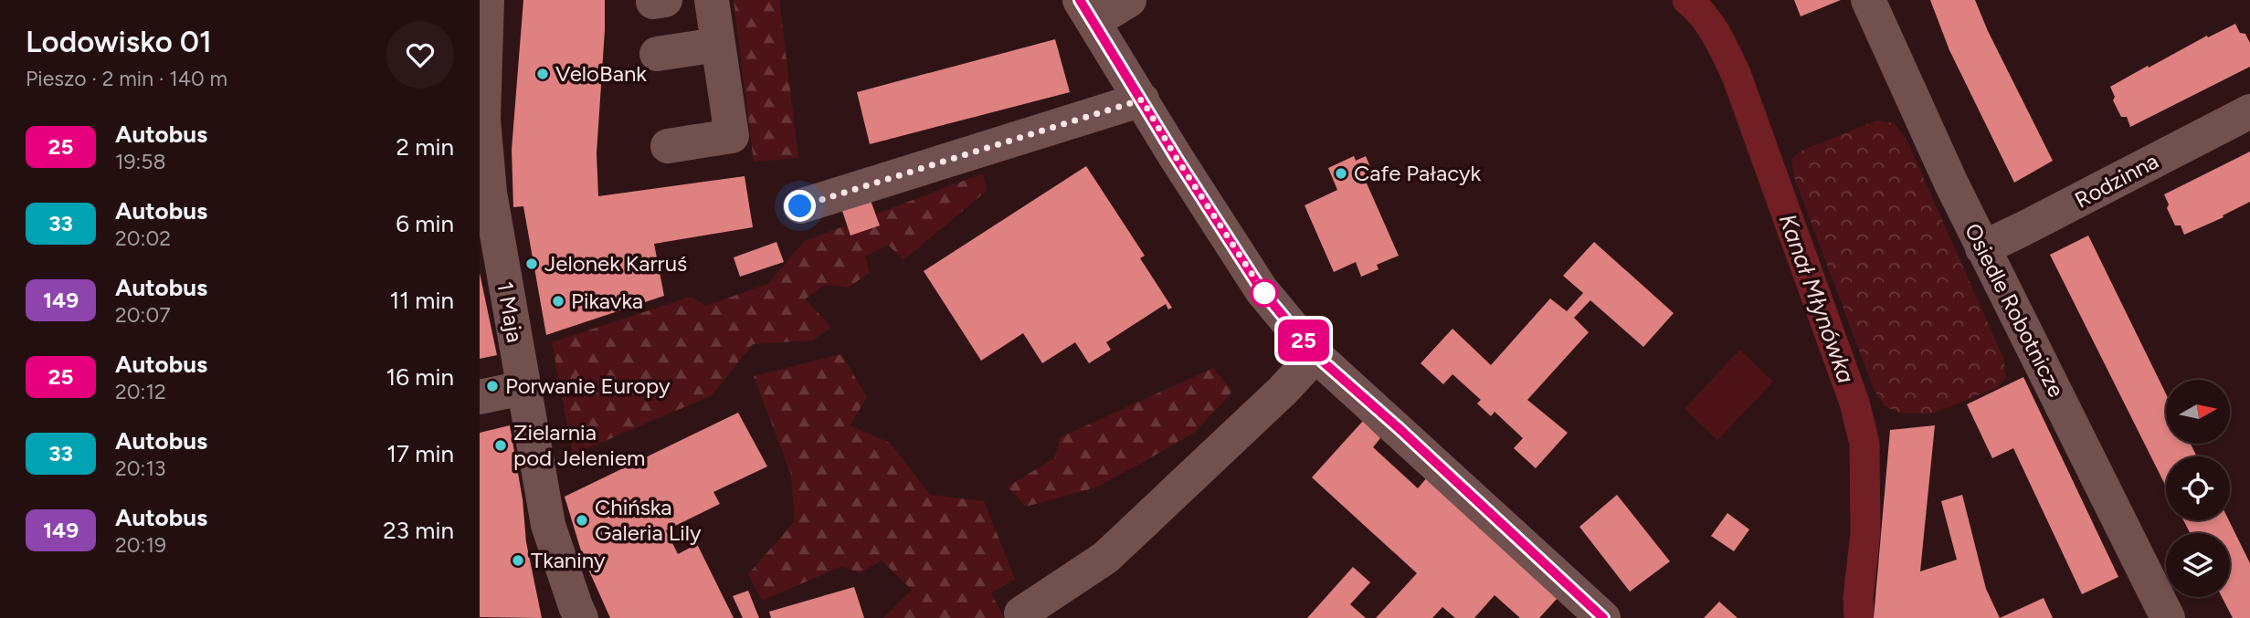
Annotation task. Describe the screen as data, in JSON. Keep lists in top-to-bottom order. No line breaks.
{"streets":{"street":["Rodzinna","Osiedle Robotnicze","1 Maja"]},"crossings":[["Rodzinna","Osiedle Robotnicze"]],"water":["Kanał Młynówka"],"places":["VeloBank","Cafe Pałacyk","Jelonek Karruś","Pikavka","Porwanie Europy","Zielarnia pod Jeleniem","Chińska Galeria Lily","Tkaniny"],"lines":["bus line 25"],"north":"right","page":{"heading":["Lodowisko 01","Pieszo · 2 min · 140 m"],"on_map":"25","list":[{"mark":"25","name":"Autobus","note":"19:58","value":"2 min"},{"mark":"33","name":"Autobus","note":"20:02","value":"6 min"},{"mark":"149","name":"Autobus","note":"20:07","value":"11 min"},{"mark":"25","name":"Autobus","note":"20:12","value":"16 min"},{"mark":"33","name":"Autobus","note":"20:13","value":"17 min"},{"mark":"149","name":"Autobus","note":"20:19","value":"23 min"}]}}
